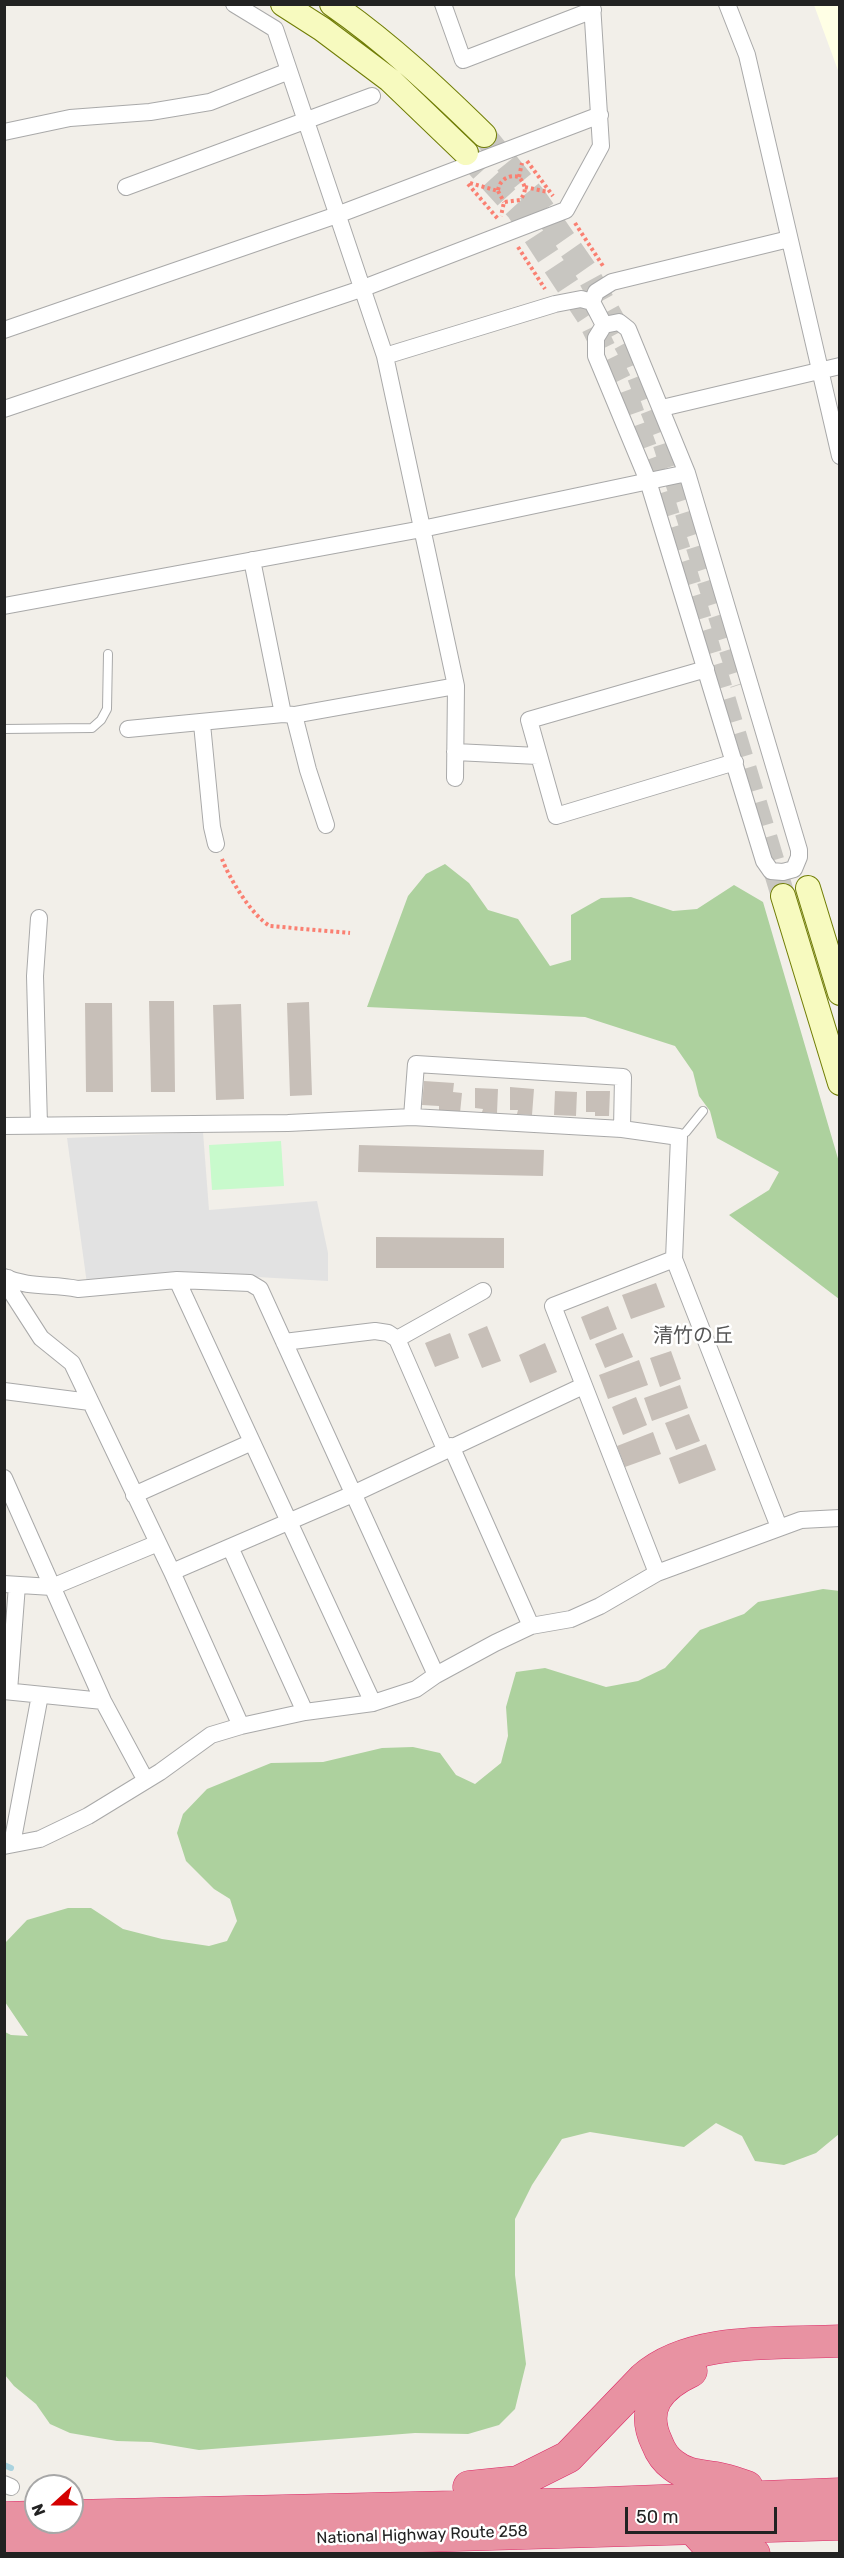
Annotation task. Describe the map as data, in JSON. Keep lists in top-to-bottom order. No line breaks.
{"streets":{"highway":["National Highway Route 258"]},"districts":["清竹の丘"],"scale_bar":"50 m","north":"left"}
